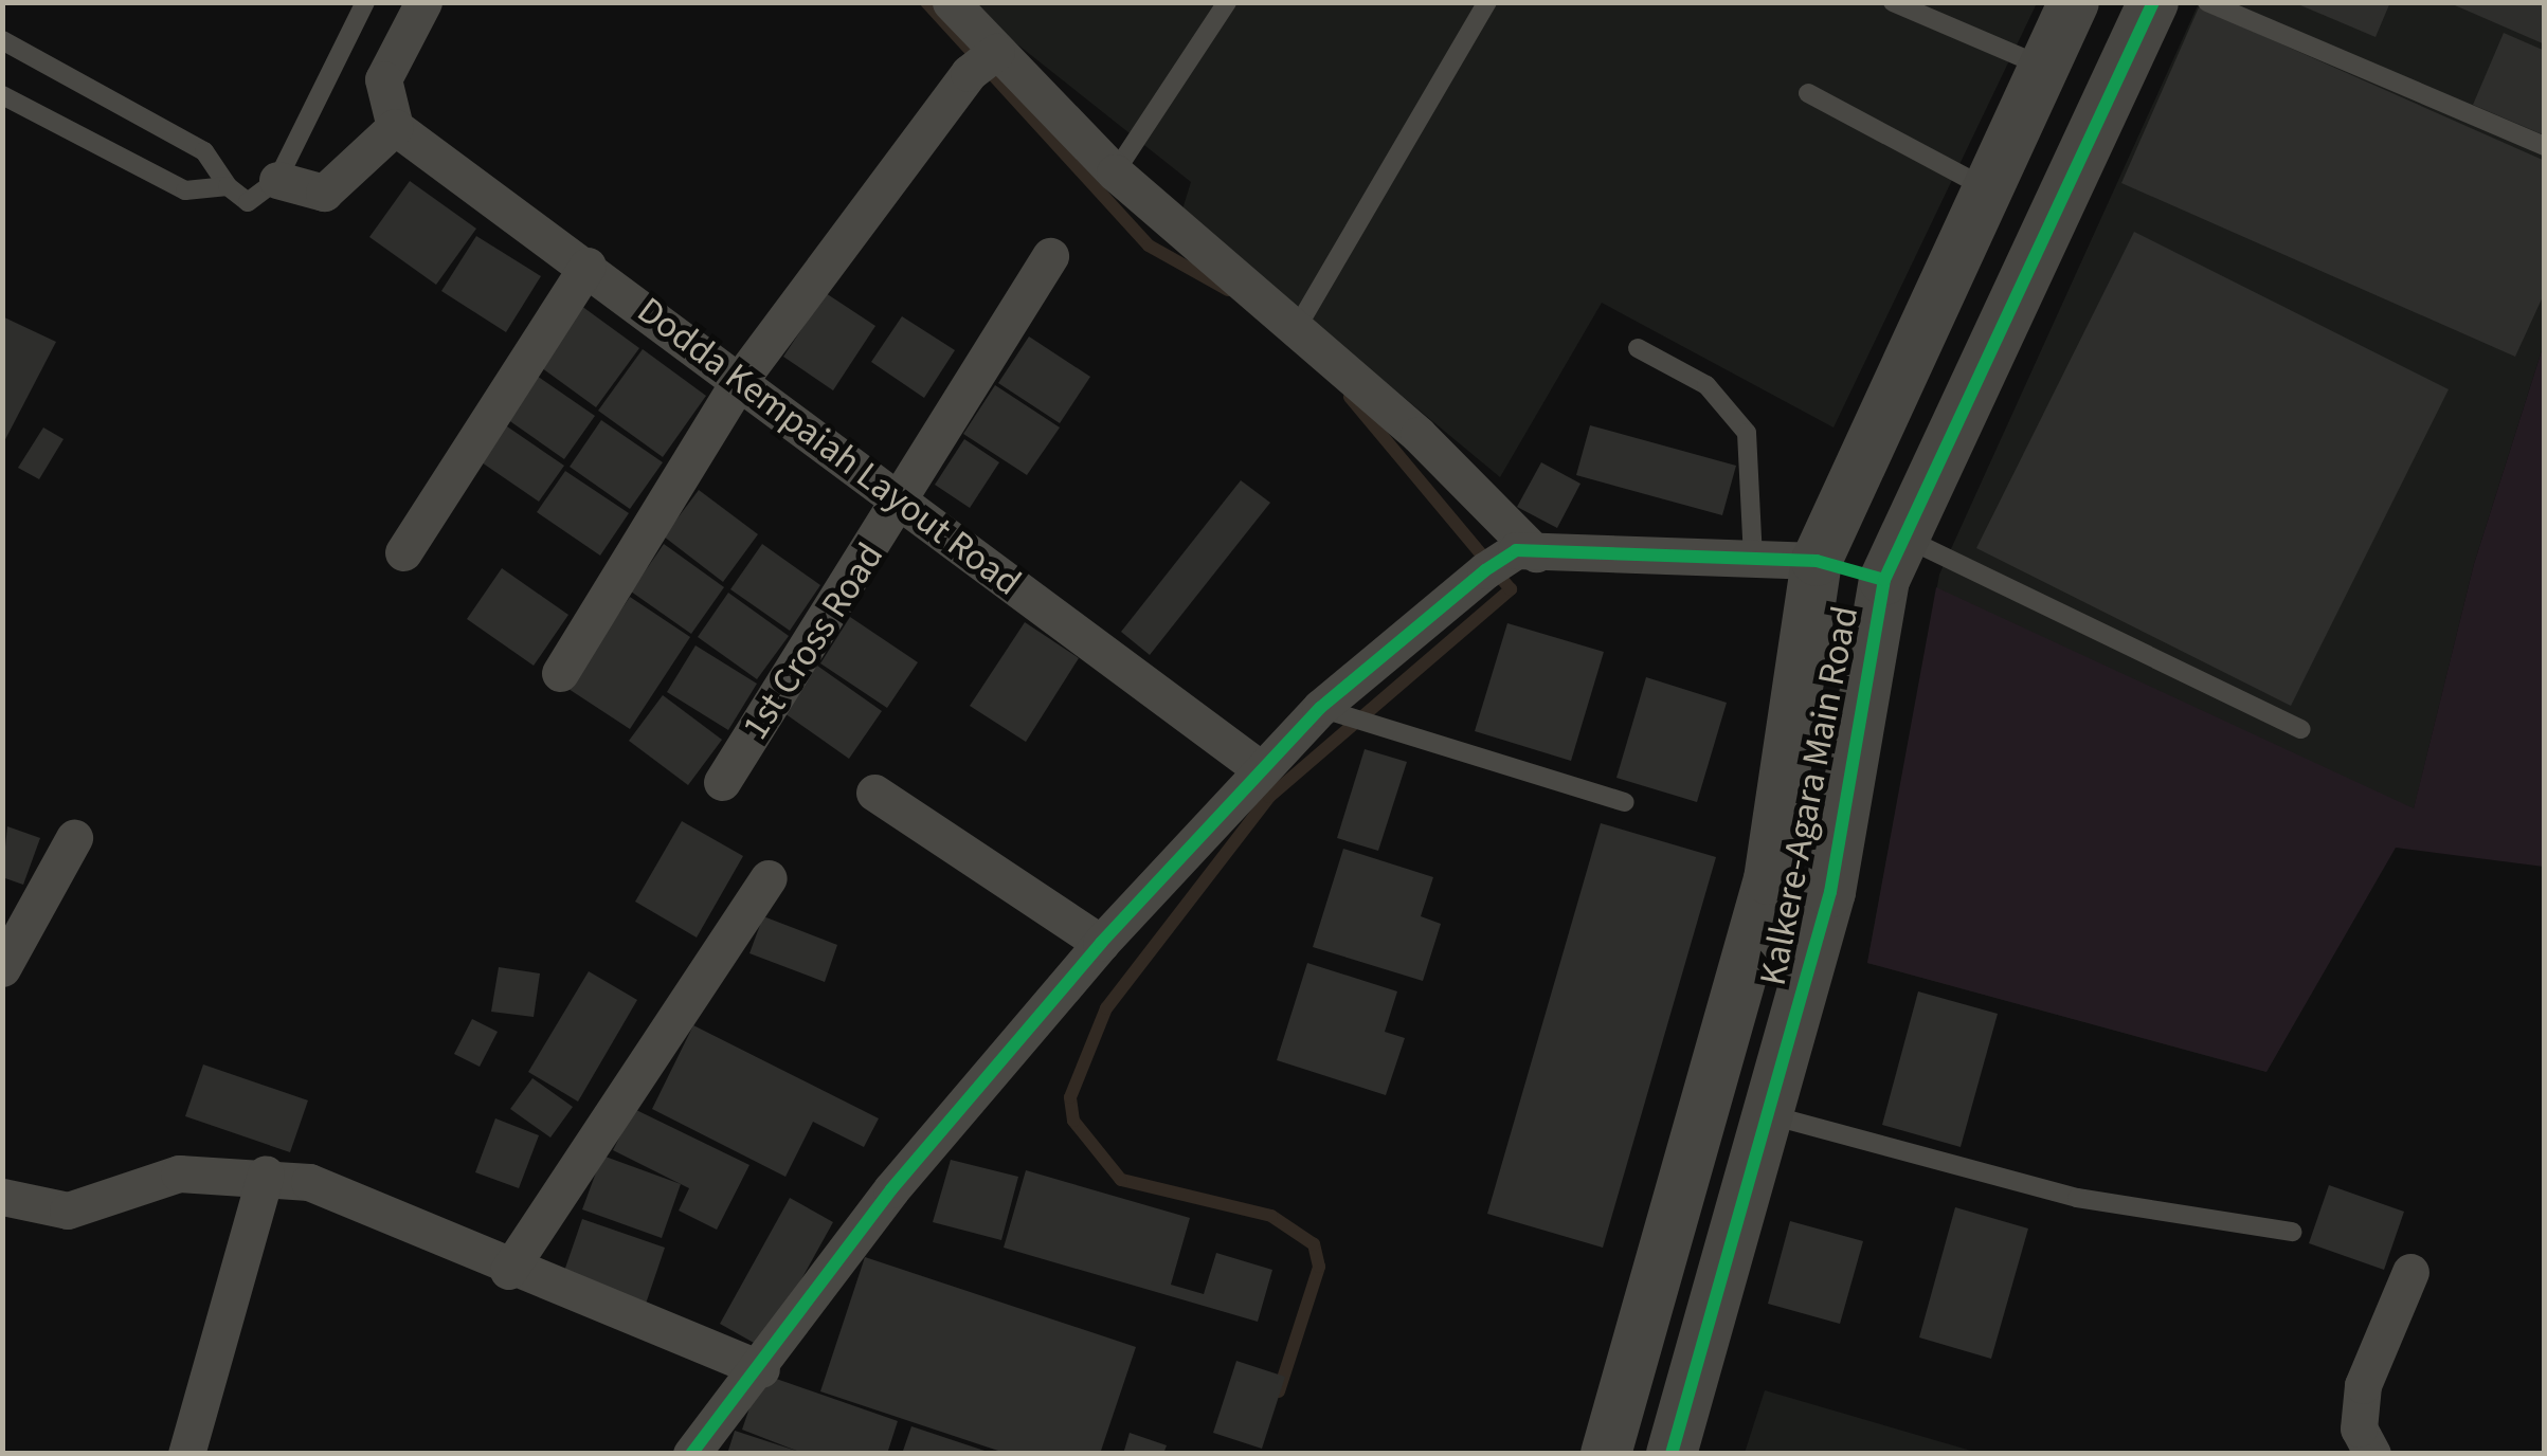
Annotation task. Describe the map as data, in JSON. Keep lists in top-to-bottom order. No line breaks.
{"streets":{"street":["Dodda Kempaiah Layout Road","1st Cross Road","Kalkere-Agara Main Road"]},"crossings":[["Dodda Kempaiah Layout Road","1st Cross Road"]]}
